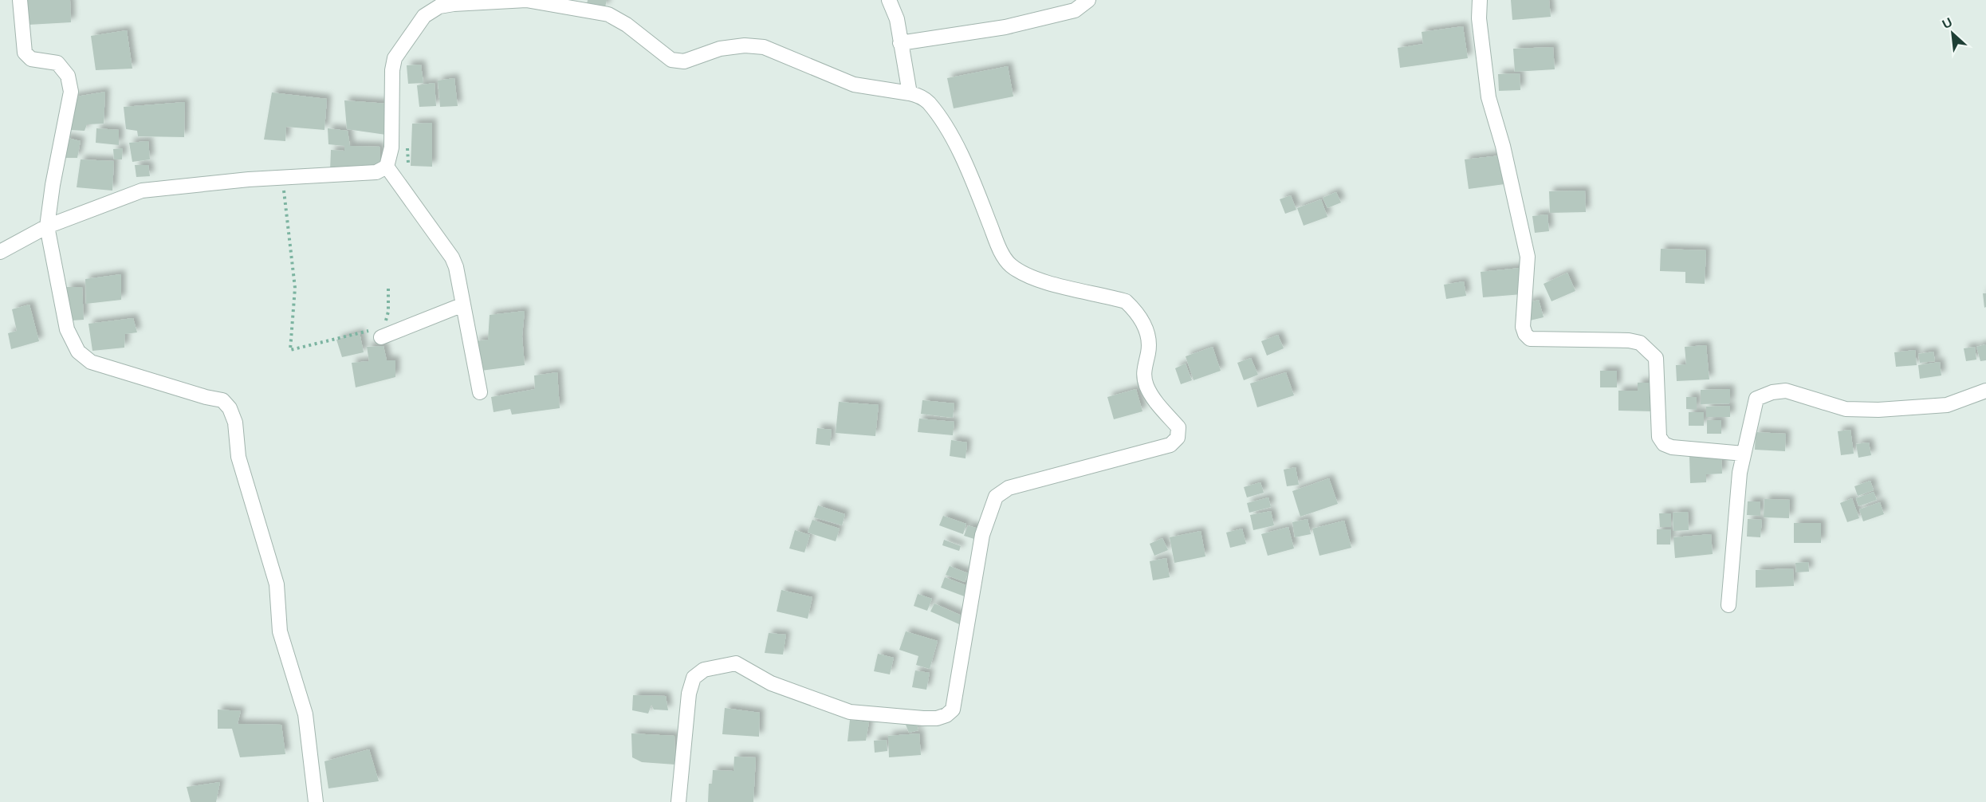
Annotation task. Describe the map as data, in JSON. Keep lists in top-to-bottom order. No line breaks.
{"north":"top left"}
